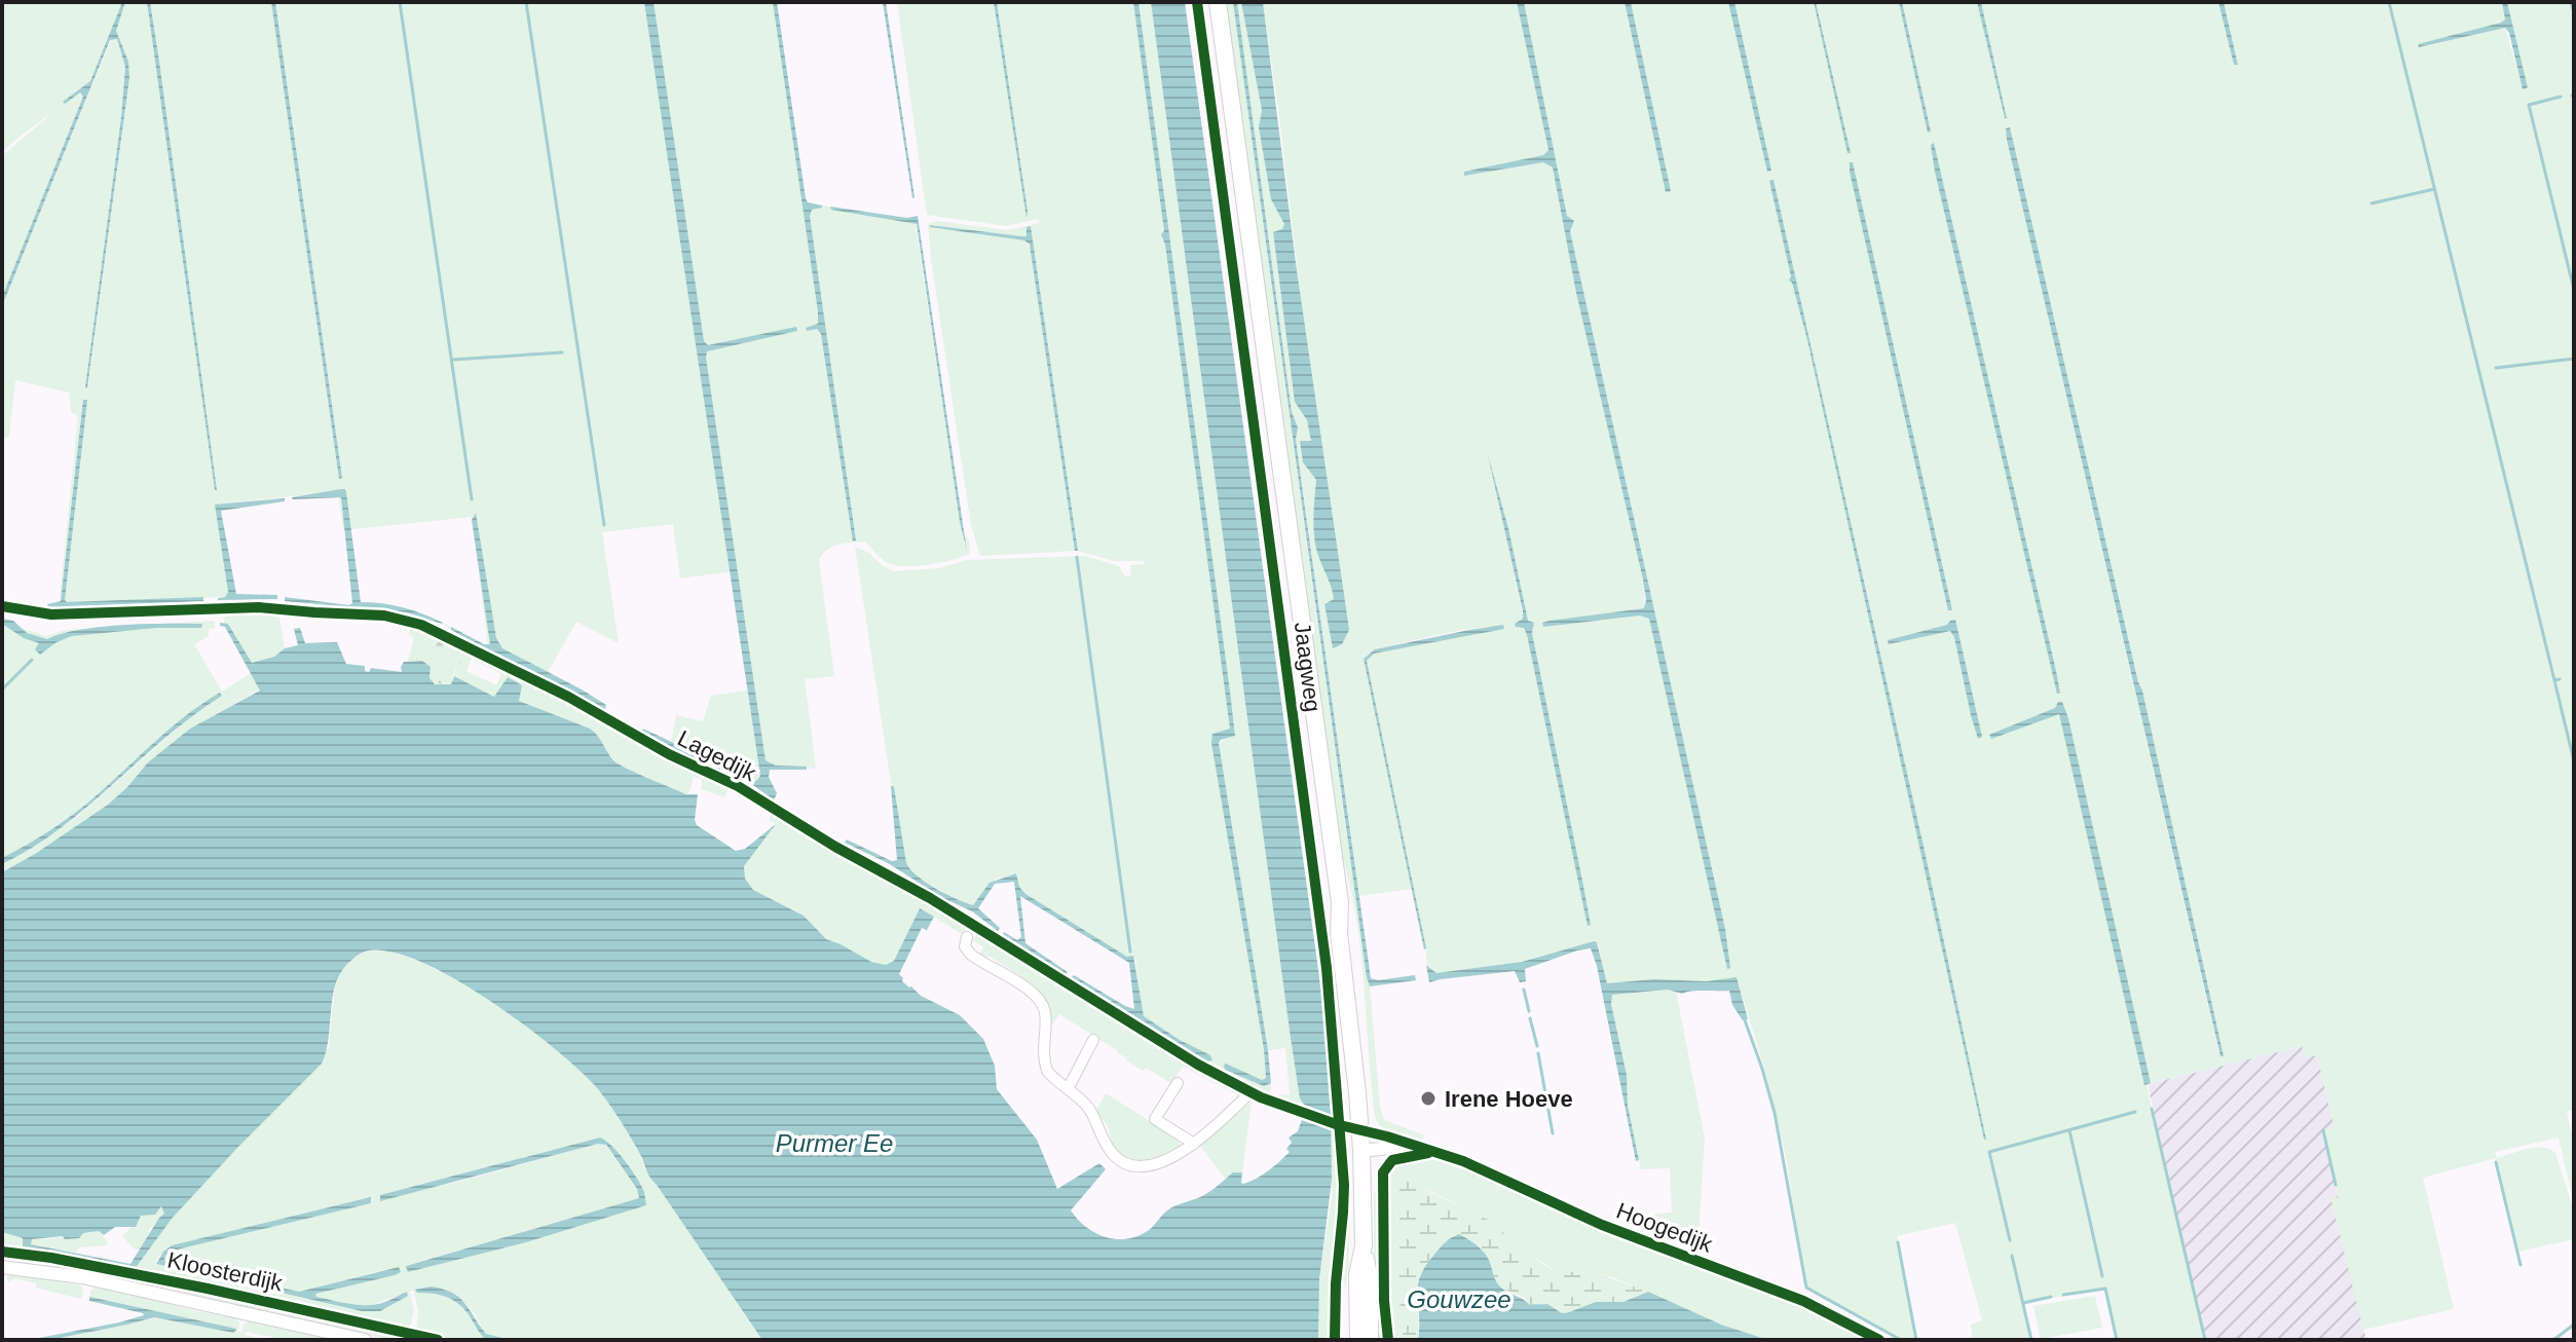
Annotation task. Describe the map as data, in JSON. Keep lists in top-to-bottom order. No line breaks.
{"streets":{"main road":["Jaagweg"],"street":["Lagedijk","Hoogedijk","Kloosterdijk"]},"crossings":[["Jaagweg","Lagedijk"],["Jaagweg","Hoogedijk"],["Lagedijk","Hoogedijk"]],"water":["Purmer Ee","Gouwzee"],"places":["Irene Hoeve"]}
